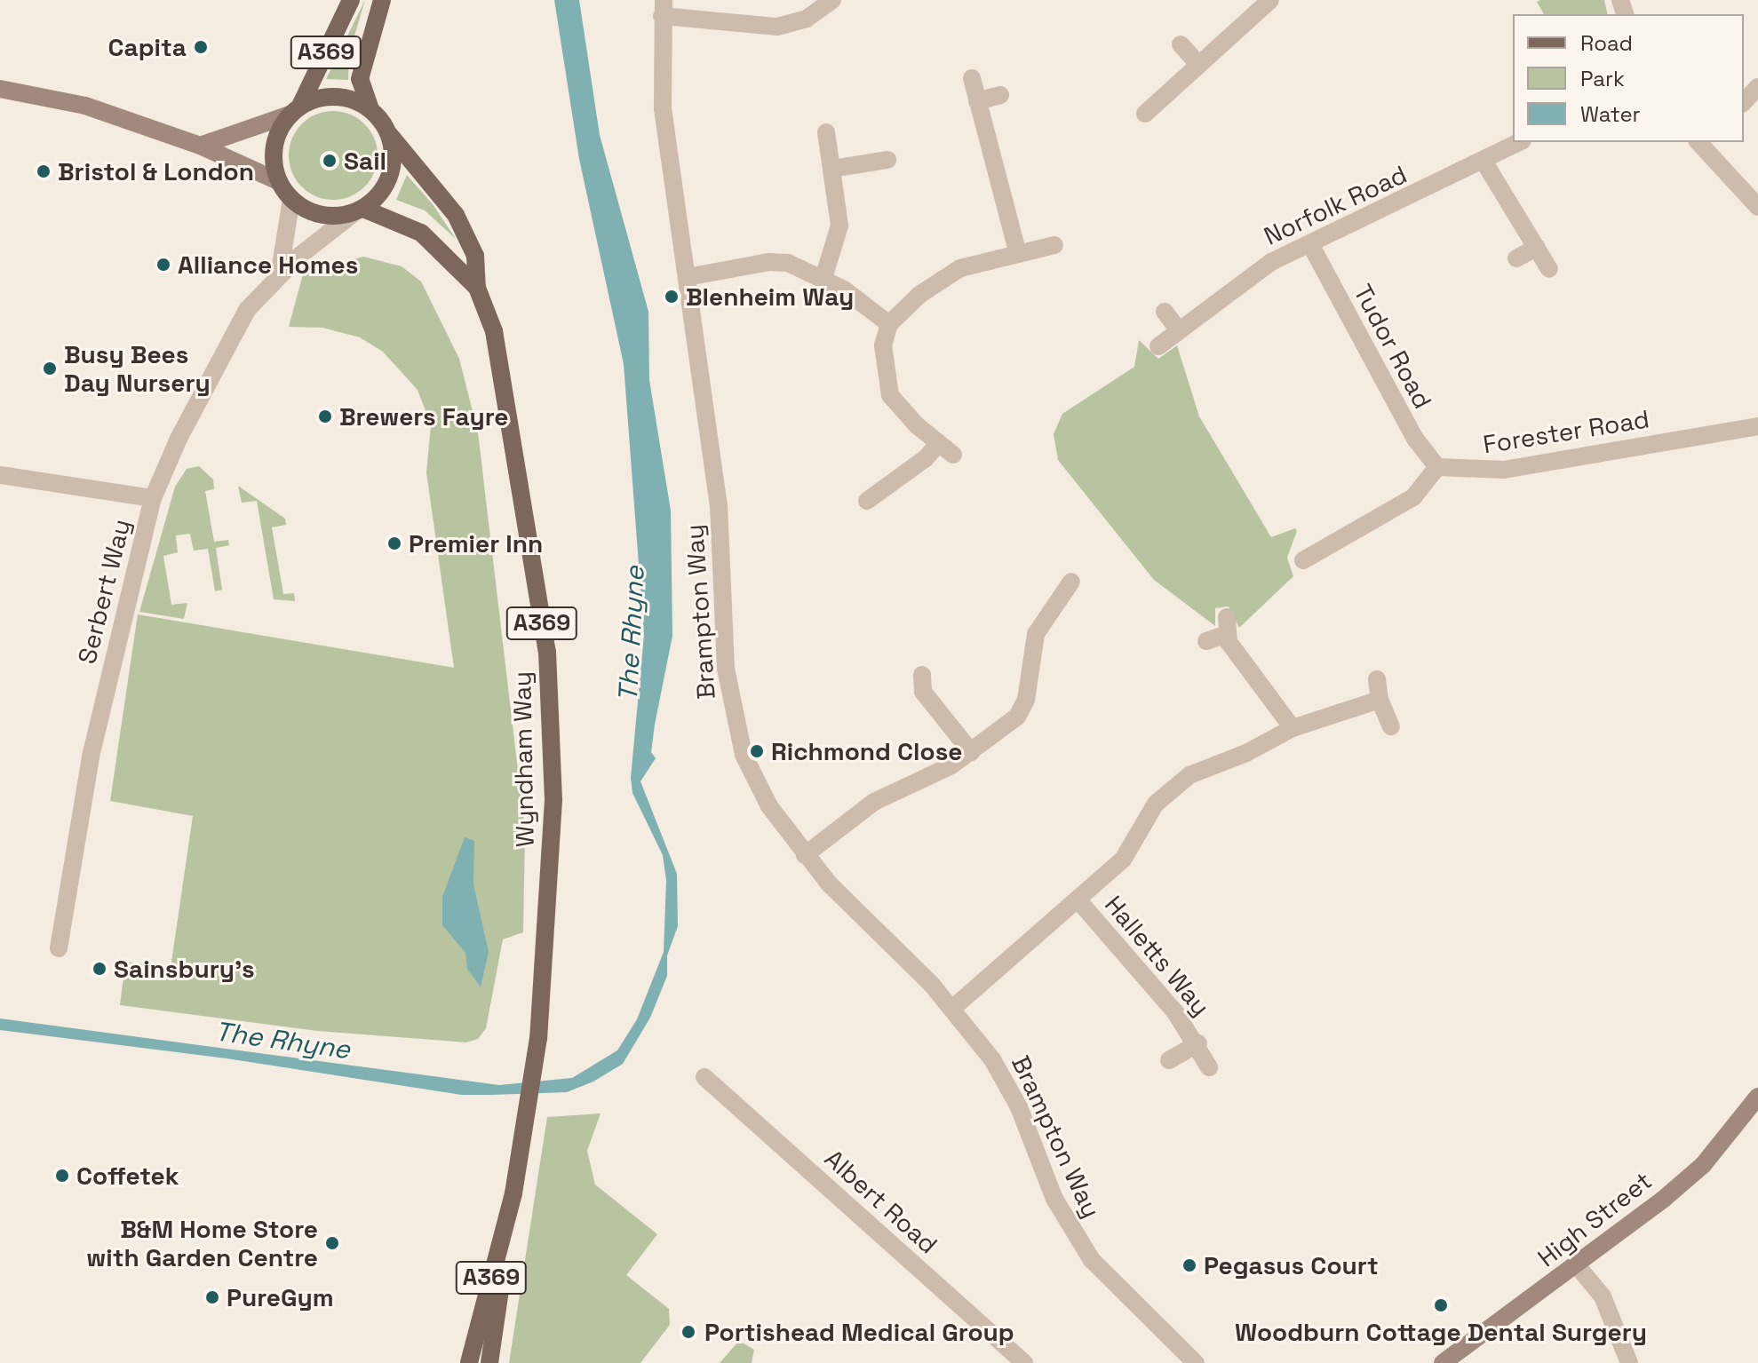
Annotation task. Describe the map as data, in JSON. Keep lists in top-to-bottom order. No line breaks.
{"streets":{"main road":["A369","Wyndham Way","High Street"],"street":["Norfolk Road","Tudor Road","Forester Road","Serbert Way","Brampton Way","Halletts Way","Albert Road"]},"crossings":[["A369","Serbert Way"],["A369","Wyndham Way"],["Norfolk Road","Tudor Road"],["Tudor Road","Forester Road"],["Serbert Way","Wyndham Way"],["Brampton Way","Halletts Way"]],"water":["The Rhyne"],"places":["Capita","Sail","Bristol & London","Alliance Homes","Blenheim Way","Busy Bees Day Nursery","Brewers Fayre","Premier Inn","Richmond Close","Sainsbury's","Coffetek","B&M Home Store with Garden Centre","Pegasus Court","PureGym","Woodburn Cottage Dental Surgery","Portishead Medical Group"],"legend":["Road","Park","Water"]}
